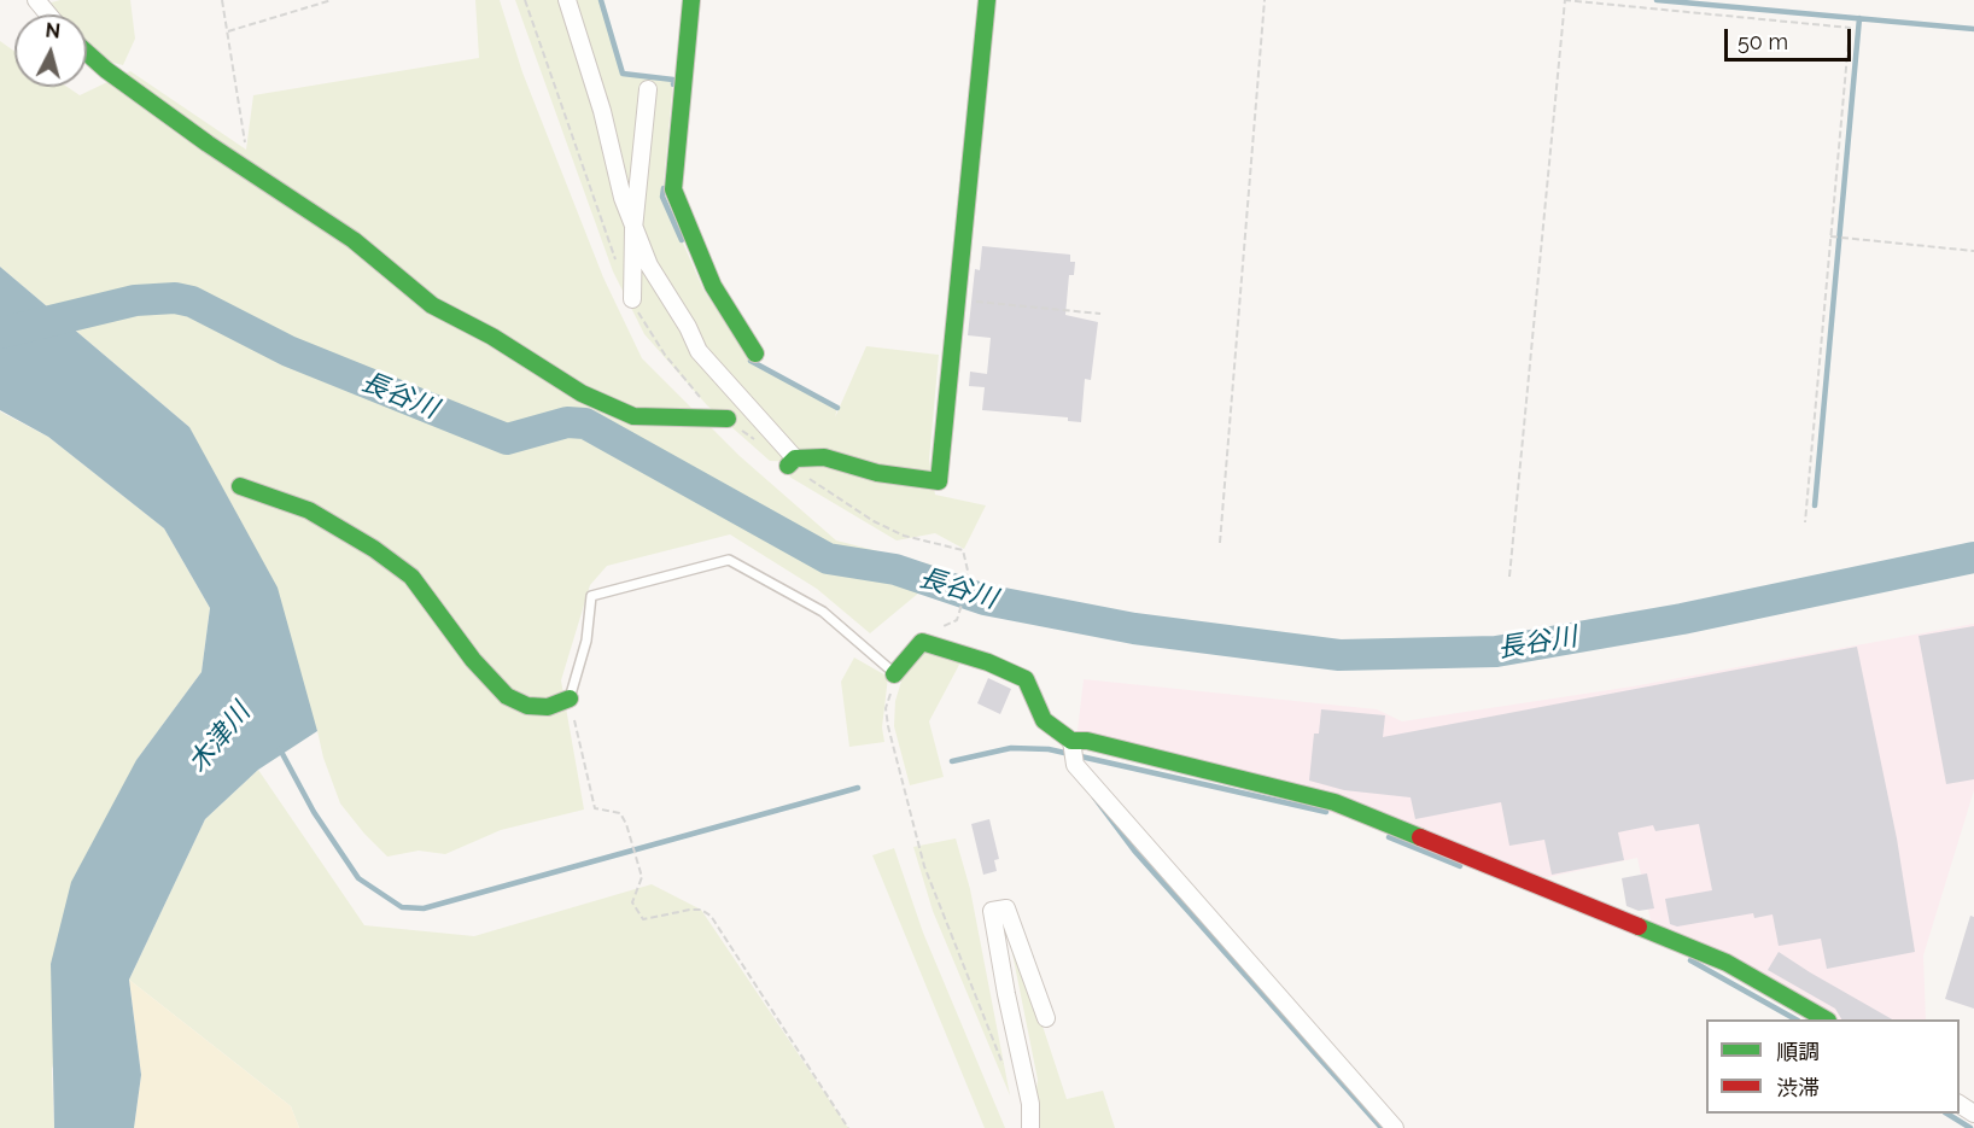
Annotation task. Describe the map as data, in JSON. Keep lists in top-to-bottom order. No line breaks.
{"water":["長谷川","木津川"],"legend":["順調","渋滞"],"scale_bar":"50 m","north":"top"}
